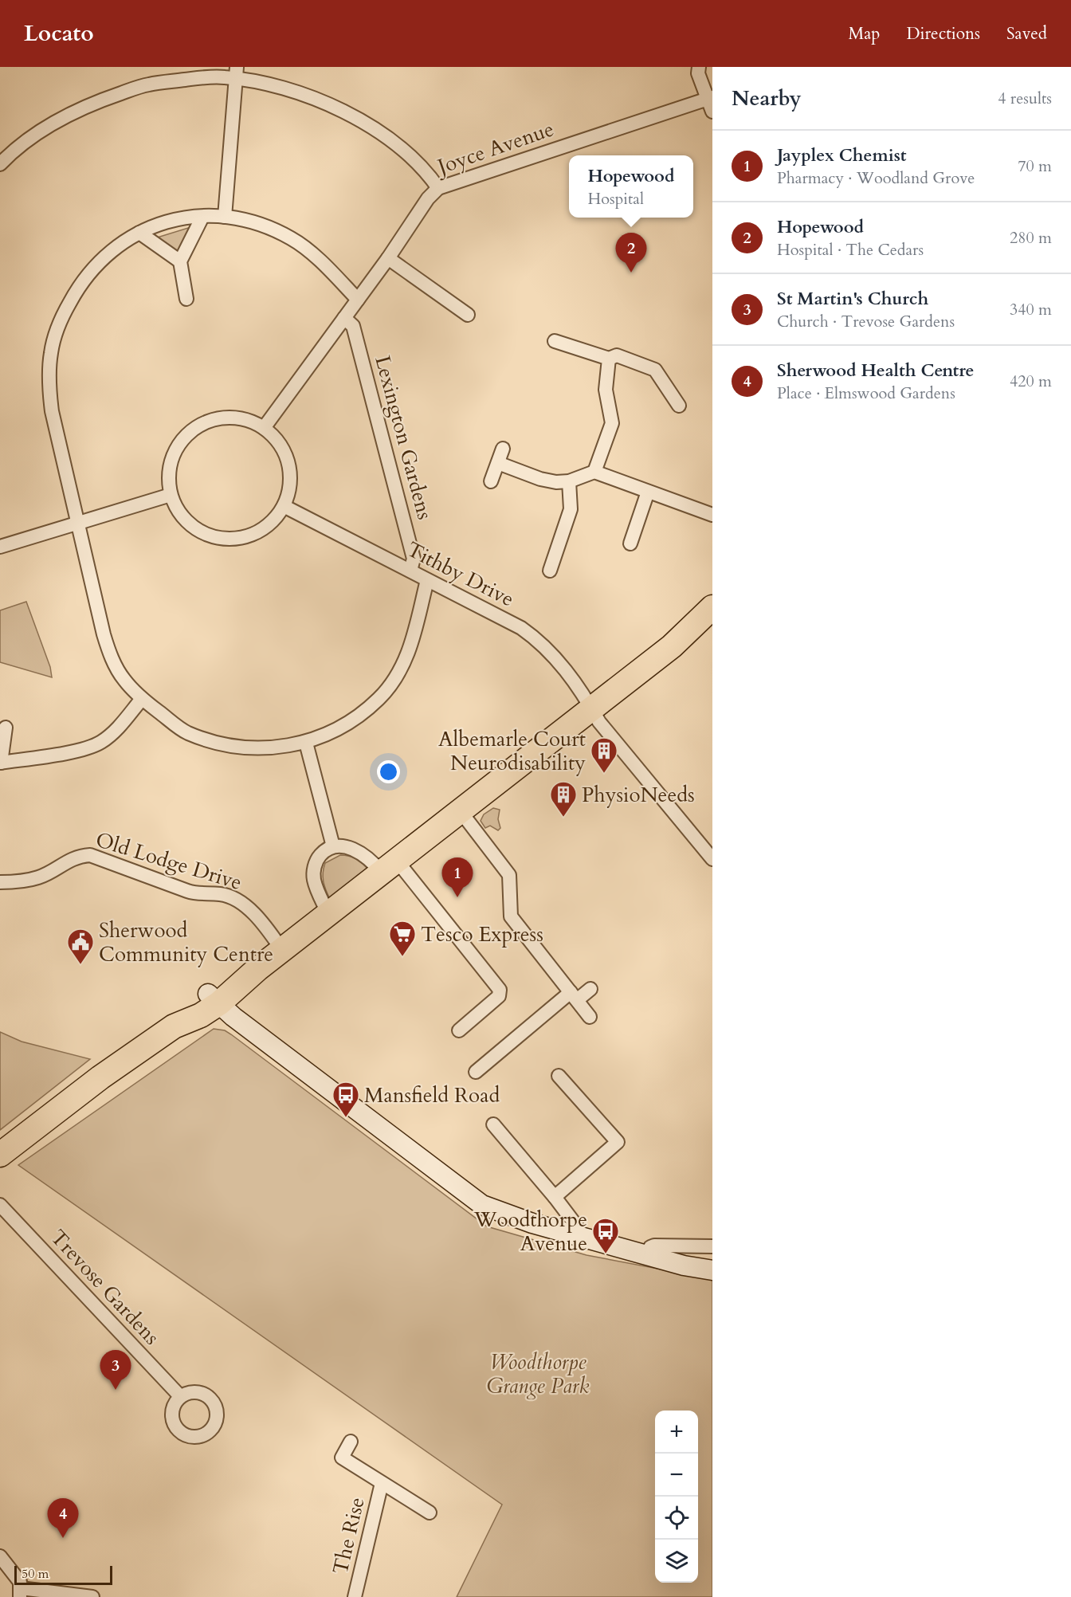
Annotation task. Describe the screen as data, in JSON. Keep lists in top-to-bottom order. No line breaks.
{"streets":{"street":["Joyce Avenue","Lexington Gardens","Tithby Drive","Old Lodge Drive","Trevose Gardens","The Rise"]},"crossings":[["Joyce Avenue","Lexington Gardens"],["Joyce Avenue","Tithby Drive"],["Lexington Gardens","Tithby Drive"]],"parks":["Woodthorpe Grange Park"],"places":{"building":["Albemarle Court Neurodisability","PhysioNeeds"],"supermarket":["Tesco Express"],"public building":["Sherwood Community Centre"],"bus stop":["Mansfield Road","Woodthorpe Avenue"]},"scale_bar":"50 m","page":{"header":"Locato","nav":["Map","Directions","Saved"],"heading":["Nearby","4 results"],"list":[{"mark":"1","name":"Jayplex Chemist","note":"Pharmacy · Woodland Grove","value":"70 m"},{"mark":"2","name":"Hopewood","note":"Hospital · The Cedars","value":"280 m"},{"mark":"3","name":"St Martin's Church","note":"Church · Trevose Gardens","value":"340 m"},{"mark":"4","name":"Sherwood Health Centre","note":"Place · Elmswood Gardens","value":"420 m"}],"popup":["Hopewood","Hospital"],"pins":["2","1","3","4"],"map_buttons":["+","−"],"scale":"50 m"}}
